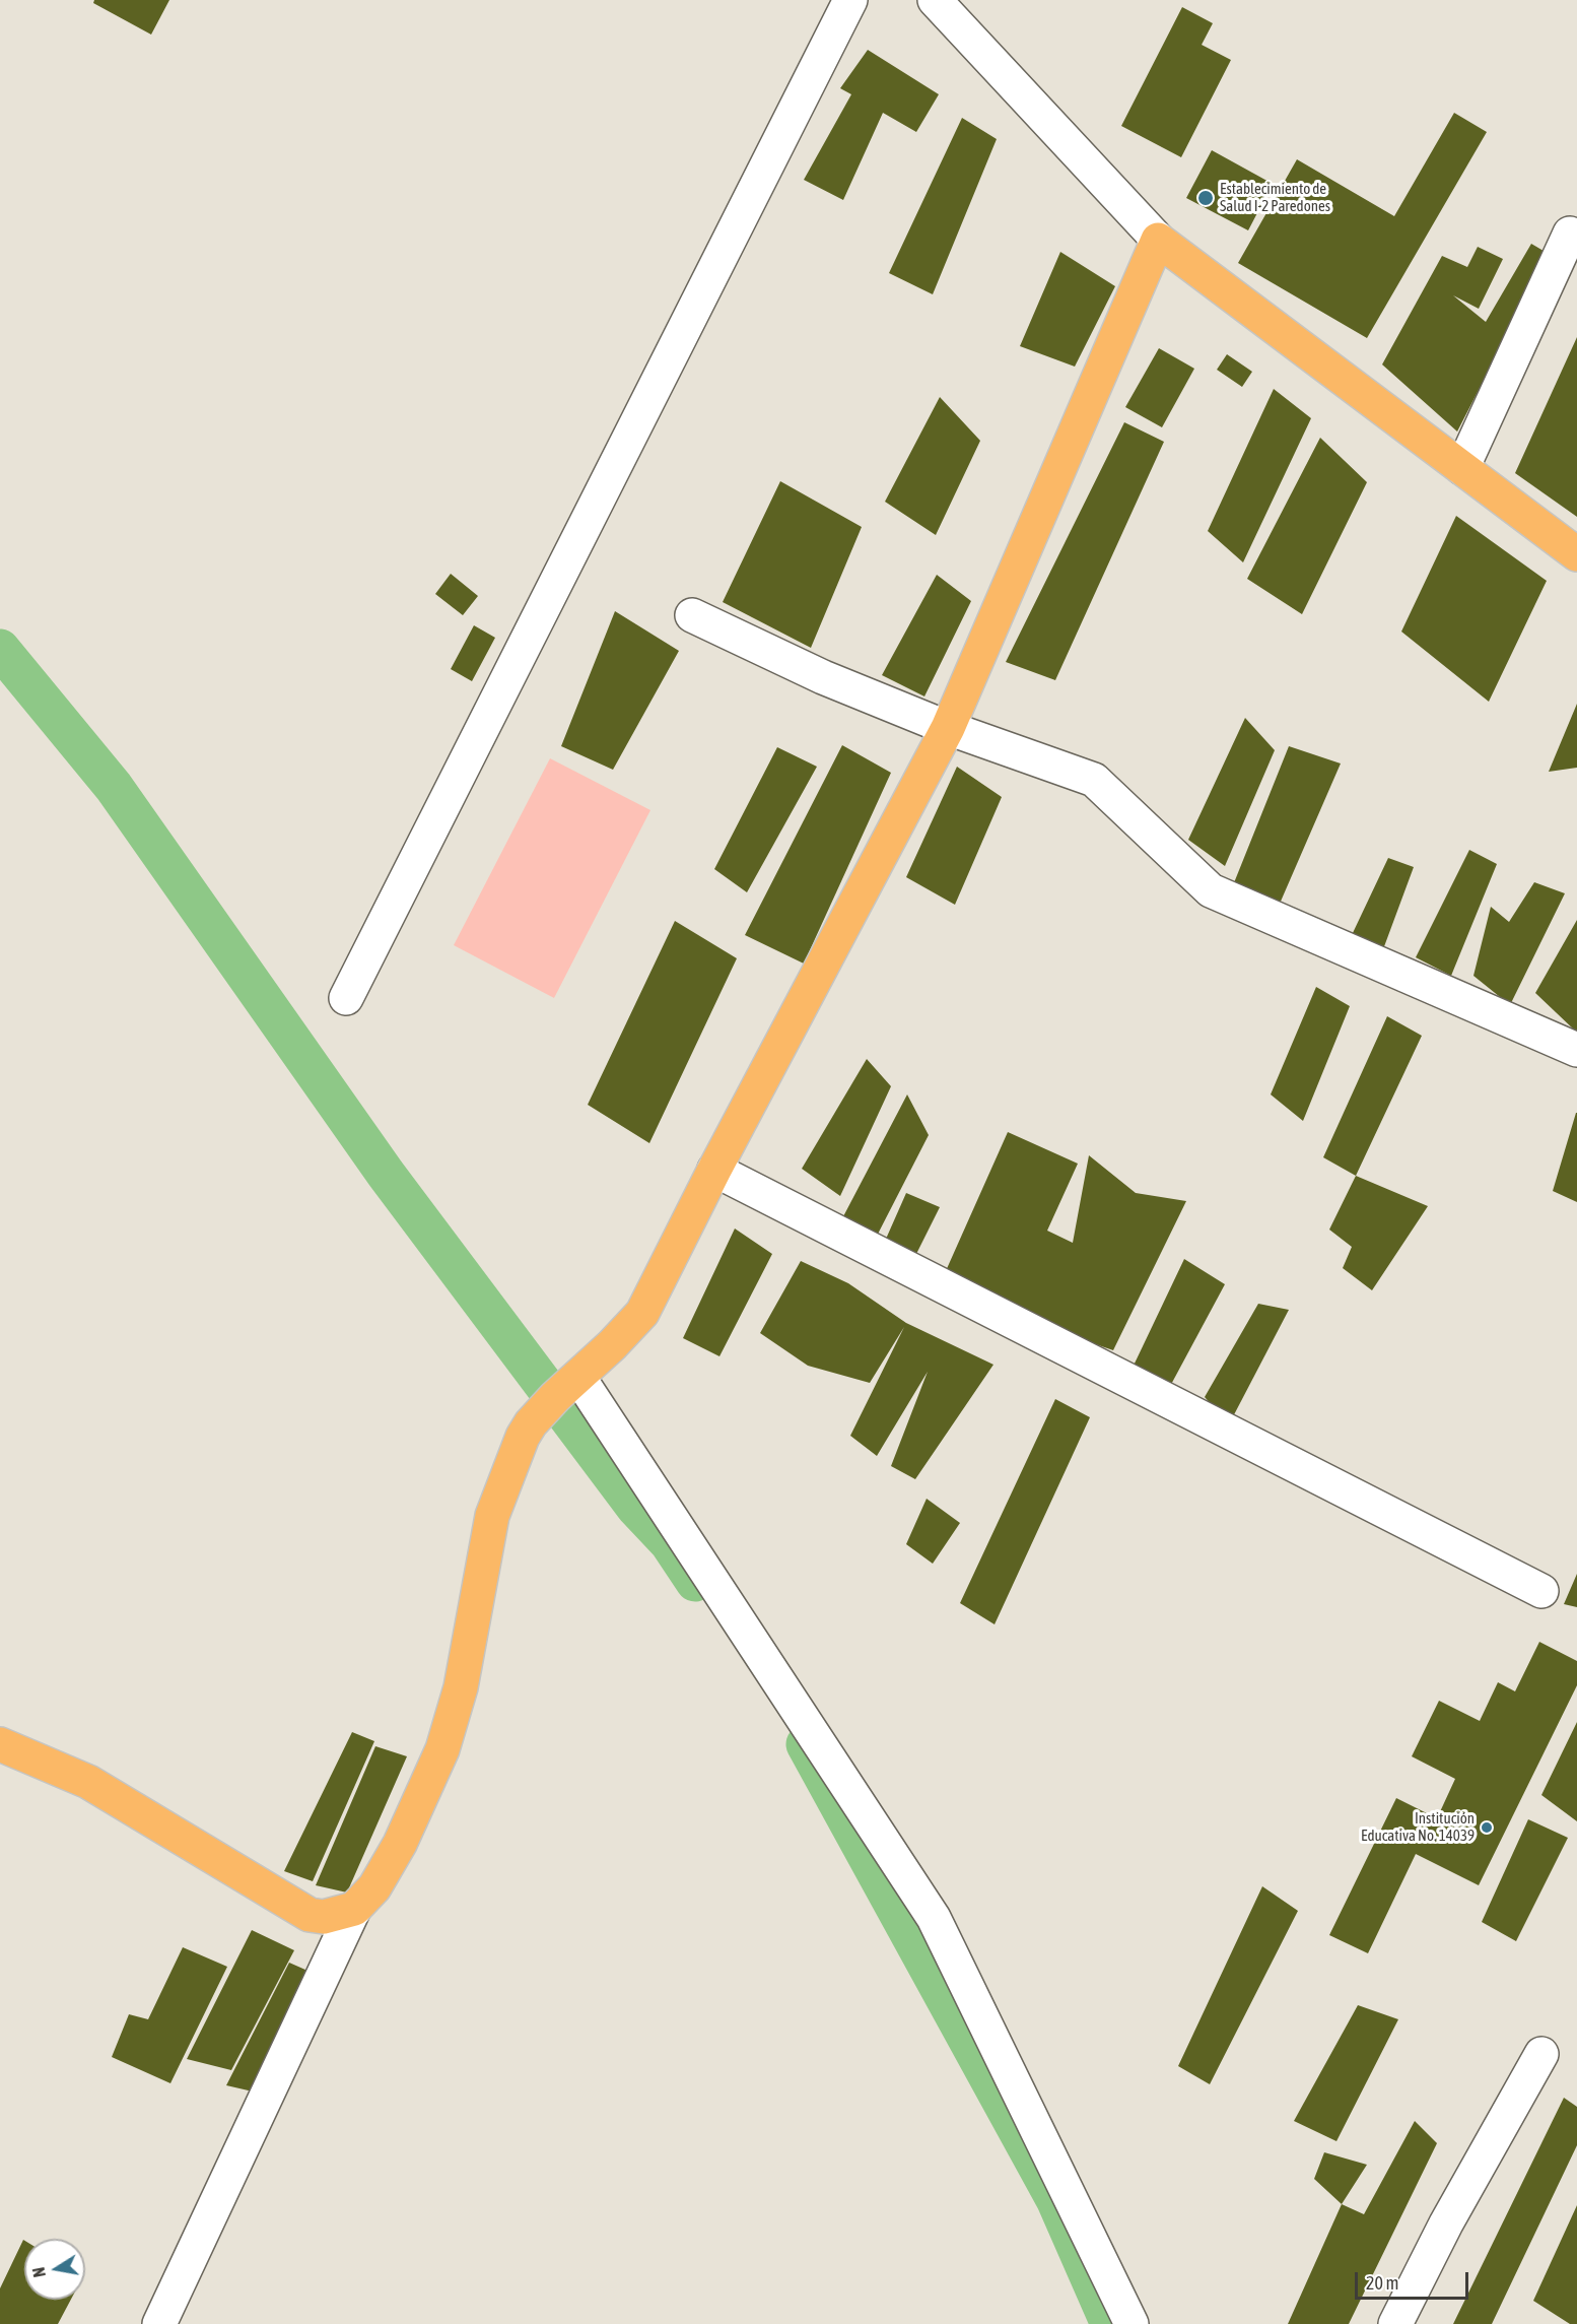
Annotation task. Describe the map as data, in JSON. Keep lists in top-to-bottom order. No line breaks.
{"places":["Establecimiento de Salud I-2 Paredones","Institución Educativa No. 14039"],"scale_bar":"20 m","north":"left"}
